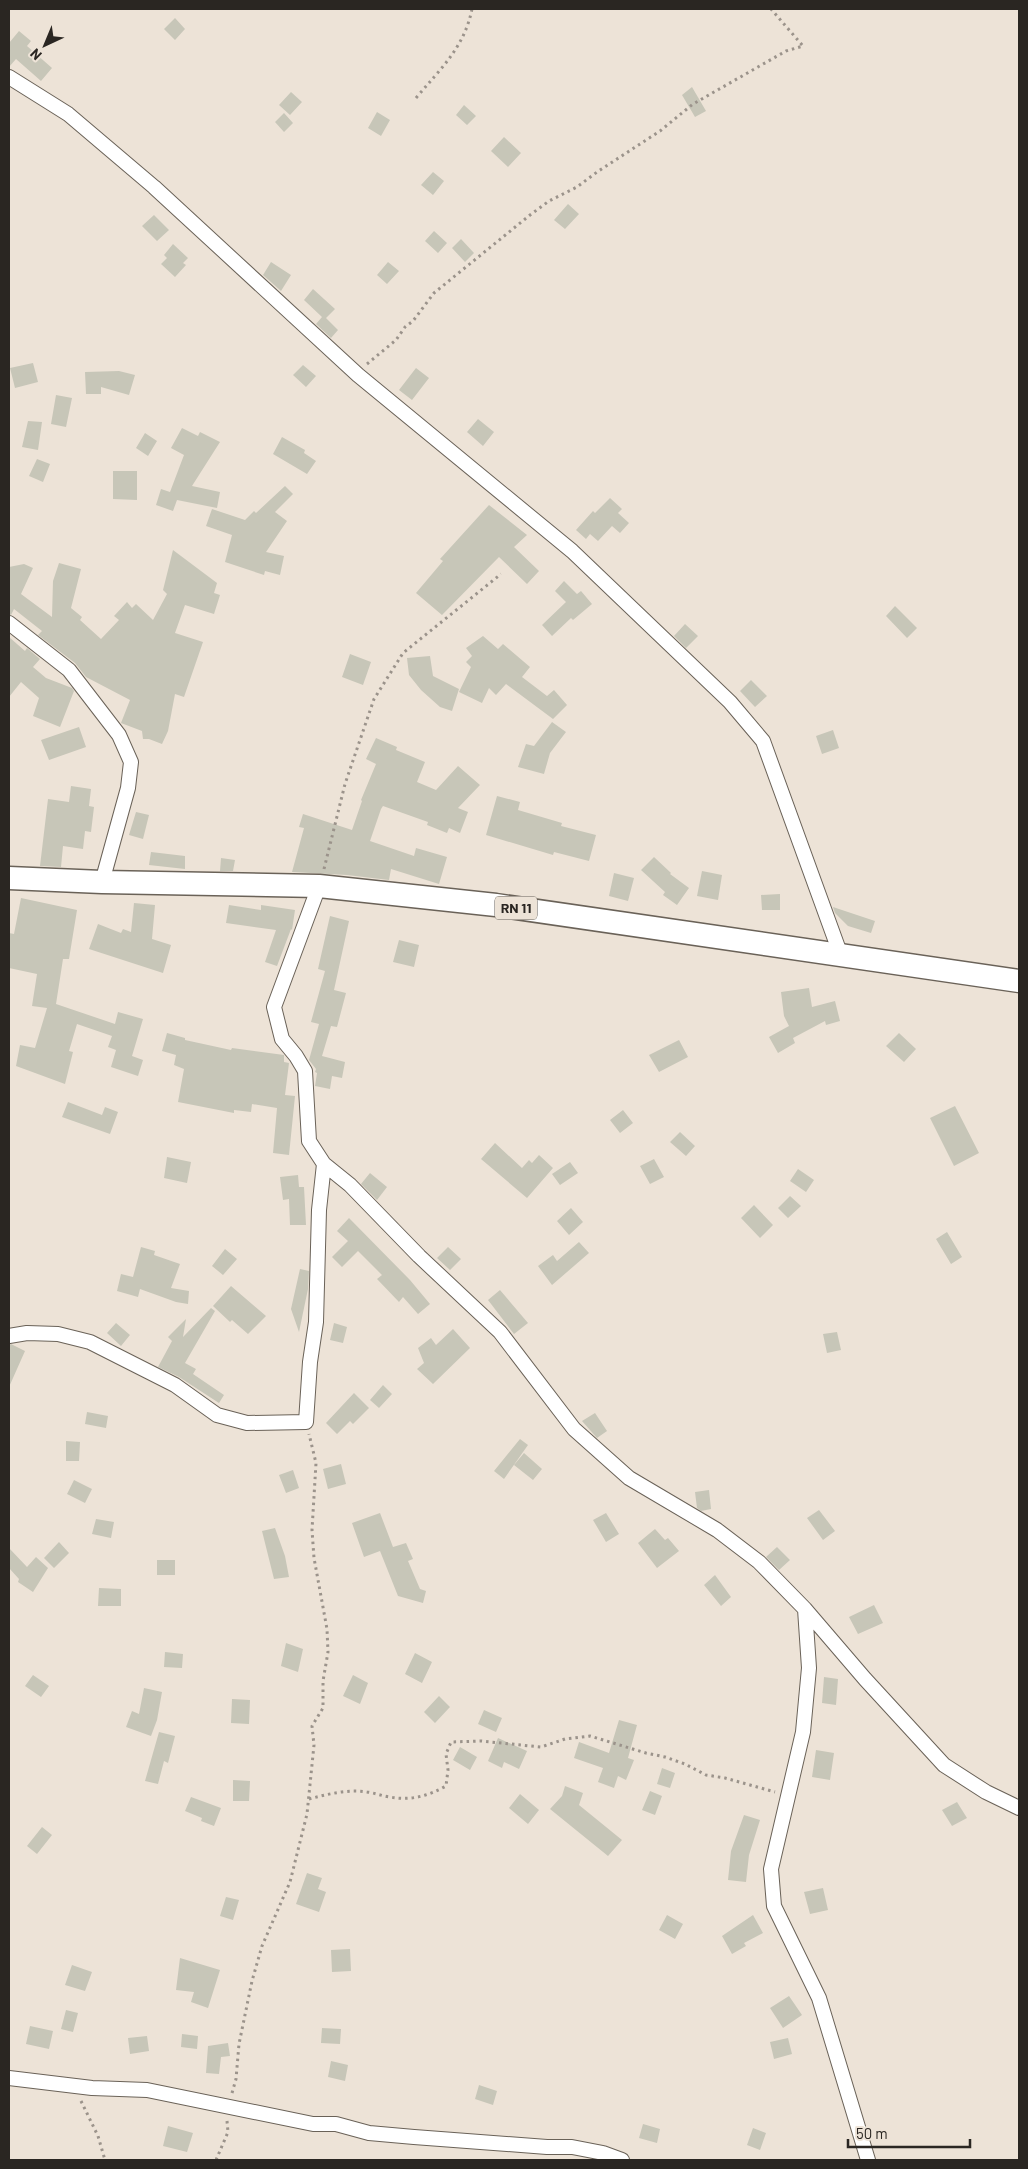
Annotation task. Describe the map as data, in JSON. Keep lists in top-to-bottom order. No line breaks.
{"streets":{"main road":["RN 11"]},"scale_bar":"50 m","north":"bottom left"}
